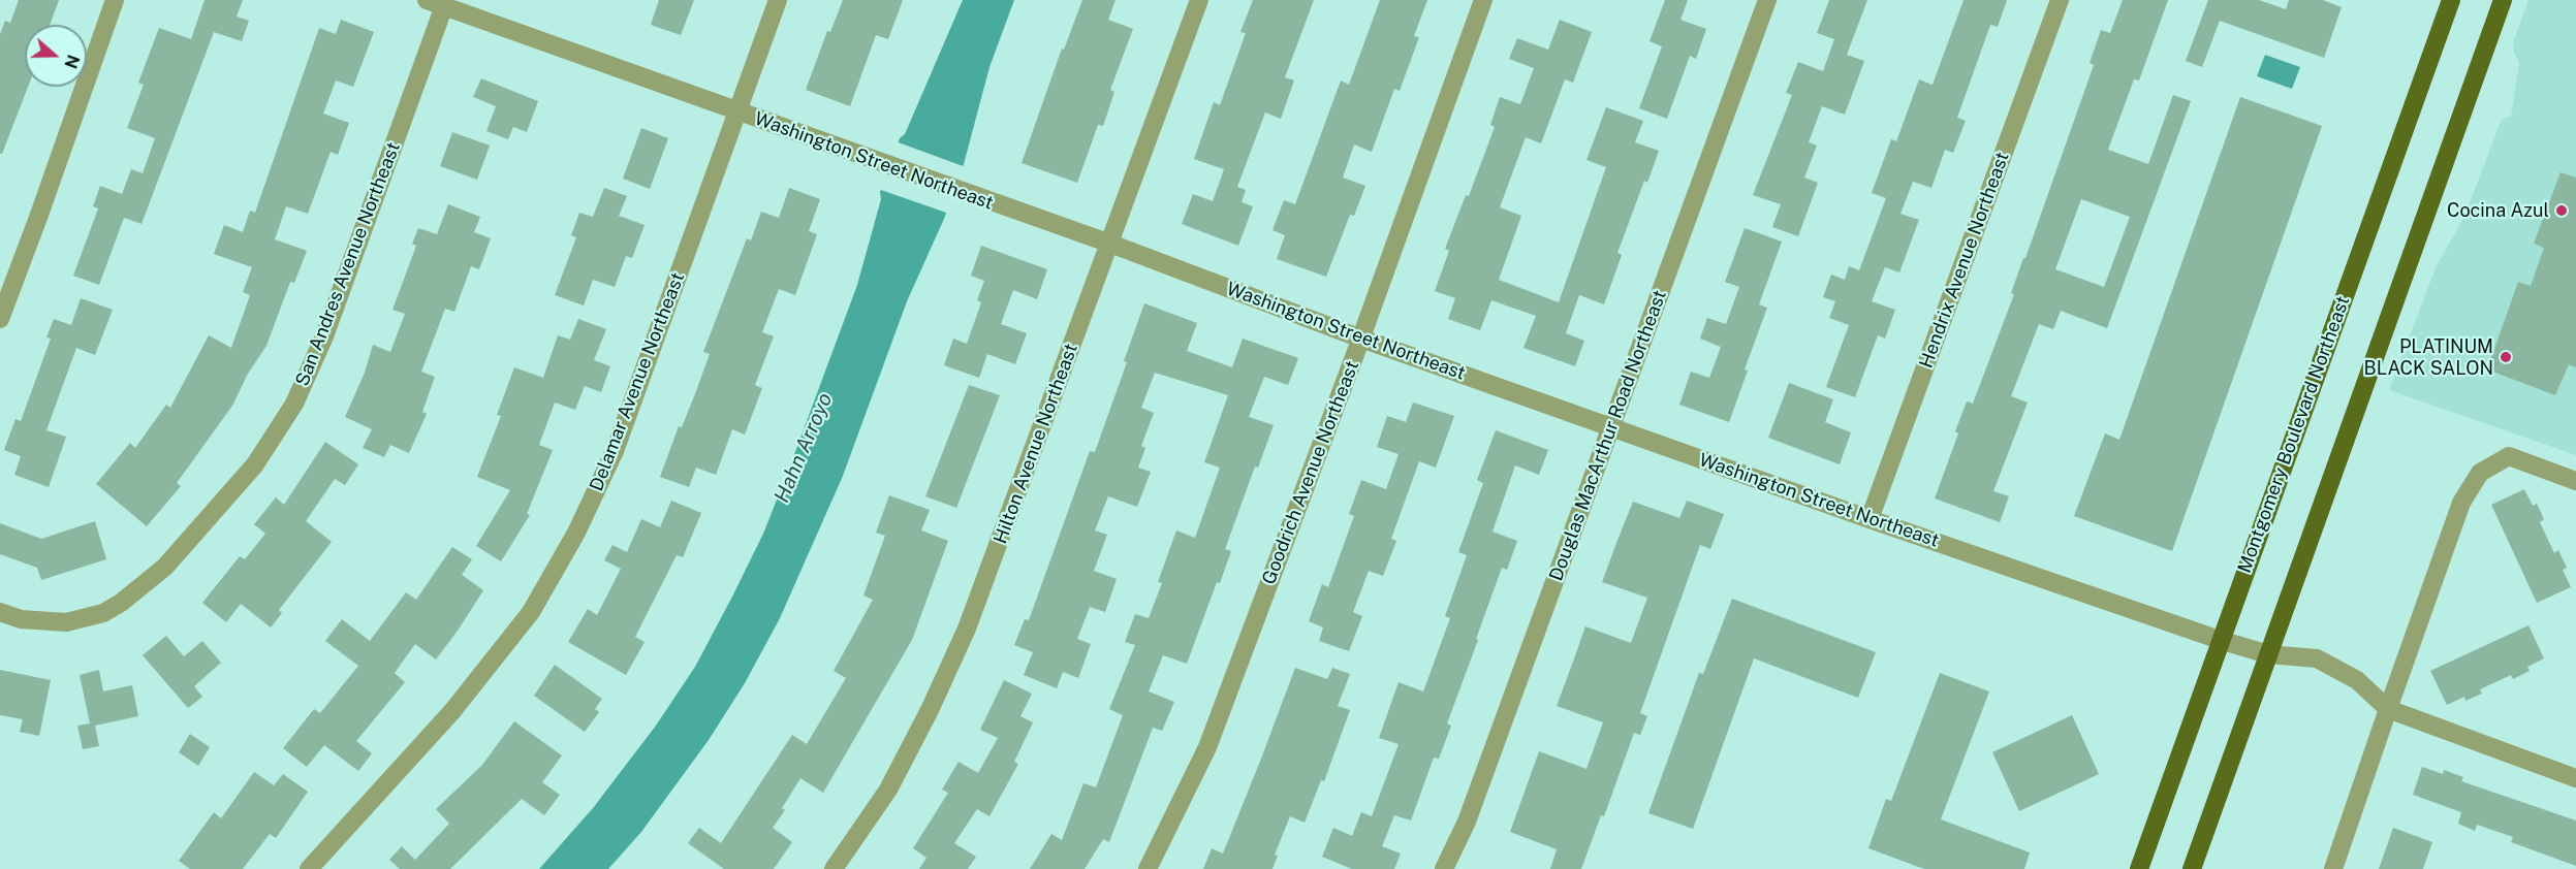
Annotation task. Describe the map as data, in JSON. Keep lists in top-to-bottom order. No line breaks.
{"streets":{"main road":["Montgomery Boulevard Northeast"],"street":["Washington Street Northeast","Hendrix Avenue Northeast","San Andres Avenue Northeast","Delamar Avenue Northeast","Douglas MacArthur Road Northeast","Hilton Avenue Northeast","Goodrich Avenue Northeast"]},"crossings":[["Washington Street Northeast","Hendrix Avenue Northeast"],["Washington Street Northeast","San Andres Avenue Northeast"],["Washington Street Northeast","Delamar Avenue Northeast"],["Washington Street Northeast","Montgomery Boulevard Northeast"],["Washington Street Northeast","Douglas MacArthur Road Northeast"],["Washington Street Northeast","Hilton Avenue Northeast"],["Washington Street Northeast","Goodrich Avenue Northeast"]],"water":["Hahn Arroyo"],"places":["Cocina Azul","PLATINUM BLACK SALON"],"north":"right"}
